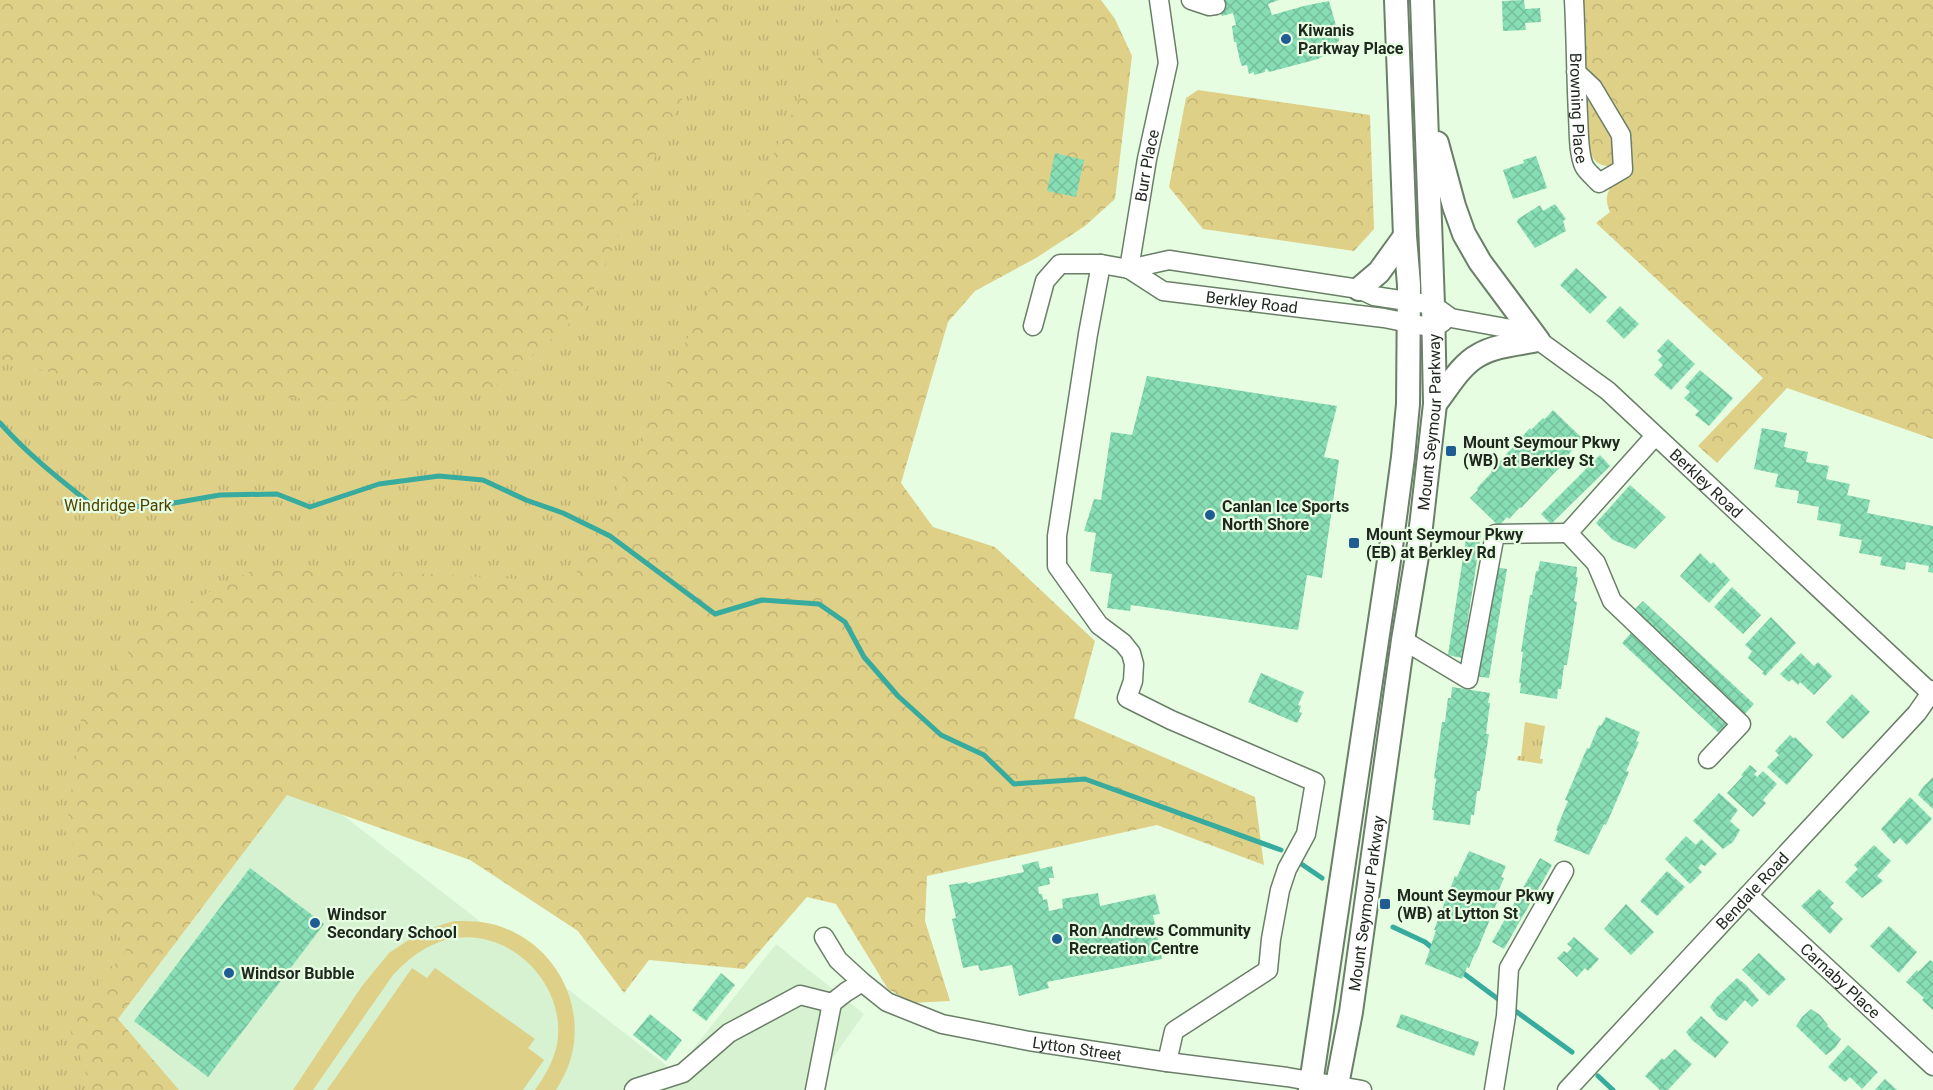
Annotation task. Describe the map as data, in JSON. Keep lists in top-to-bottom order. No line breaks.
{"streets":{"main road":["Mount Seymour Parkway"],"street":["Browning Place","Burr Place","Berkley Road","Bendale Road","Carnaby Place","Lytton Street"]},"crossings":[["Burr Place","Berkley Road"],["Berkley Road","Mount Seymour Parkway"],["Berkley Road","Bendale Road"],["Mount Seymour Parkway","Lytton Street"],["Bendale Road","Carnaby Place"]],"parks":["Windridge Park"],"places":{"other":["Kiwanis Parkway Place","Canlan Ice Sports North Shore","Windsor Secondary School","Ron Andrews Community Recreation Centre","Windsor Bubble"],"transit":["Mount Seymour Pkwy (WB) at Berkley St","Mount Seymour Pkwy (EB) at Berkley Rd","Mount Seymour Pkwy (WB) at Lytton St"]}}
